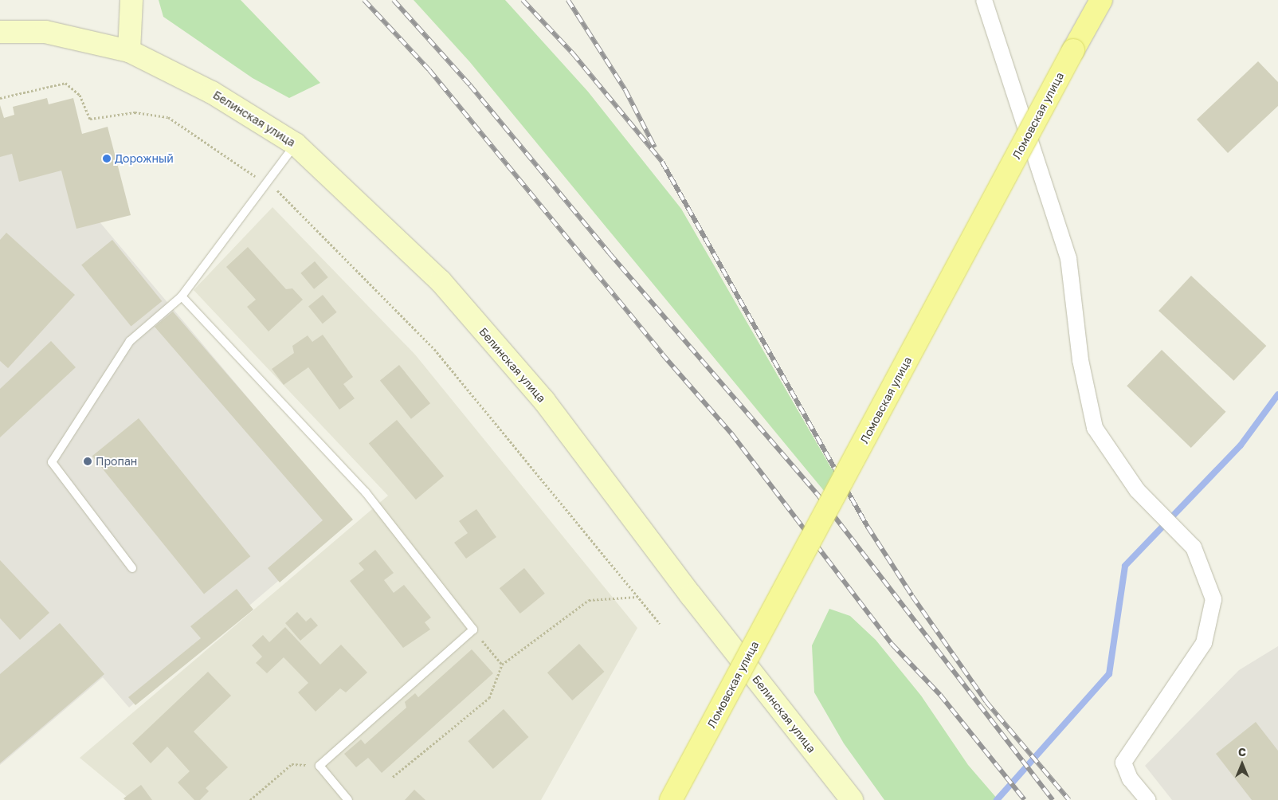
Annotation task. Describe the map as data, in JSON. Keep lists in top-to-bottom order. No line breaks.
{"streets":{"main road":["Ломовская улица","Белинская улица"]},"places":["Дорожный","Пропан"],"north":"top"}
